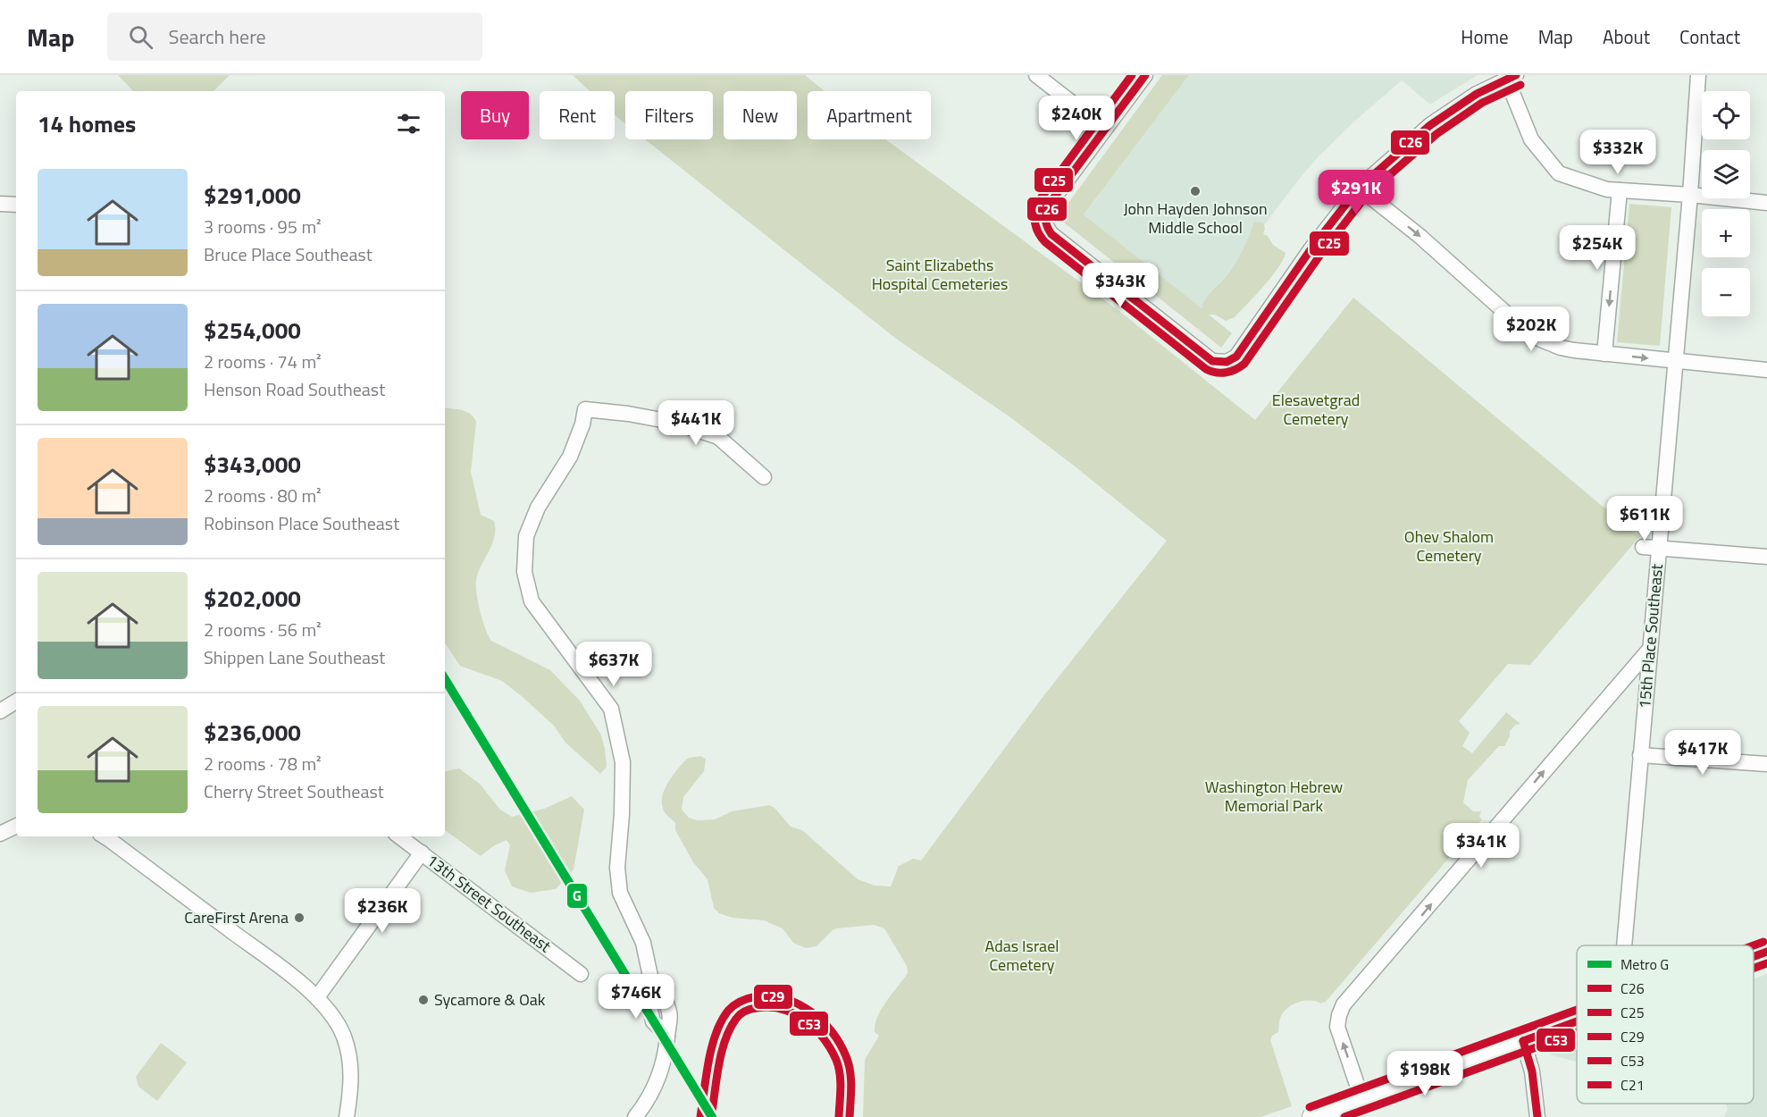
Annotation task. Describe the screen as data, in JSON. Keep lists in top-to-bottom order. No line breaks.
{"streets":{"street":["15th Place Southeast","13th Street Southeast"]},"parks":["Saint Elizabeths Hospital Cemeteries","Elesavetgrad Cemetery","Ohev Shalom Cemetery","Washington Hebrew Memorial Park","Adas Israel Cemetery"],"places":["John Hayden Johnson Middle School","CareFirst Arena","Sycamore & Oak"],"lines":["transit line C26","transit line C25","metro line G","transit line C21","transit line C29","transit line C53"],"legend":["Metro G","C26","C25","C29","C53","C21"],"page":{"header":"Map","search":"Search here","nav":["Home","Map","About","Contact"],"map_buttons":["+","−"],"chip":["Buy","Rent","Filters","New","Apartment"],"heading":"14 homes","price":["$240K","$332K","$291K","$254K","$343K","$202K","$441K","$611K","$637K","$417K","$341K","$236K","$746K","$198K"],"list":[{"name":"$291,000","note":"3 rooms · 95 m² · Bruce Place Southeast"},{"name":"$254,000","note":"2 rooms · 74 m² · Henson Road Southeast"},{"name":"$343,000","note":"2 rooms · 80 m² · Robinson Place Southeast"},{"name":"$202,000","note":"2 rooms · 56 m² · Shippen Lane Southeast"},{"name":"$236,000","note":"2 rooms · 78 m² · Cherry Street Southeast"}]}}
